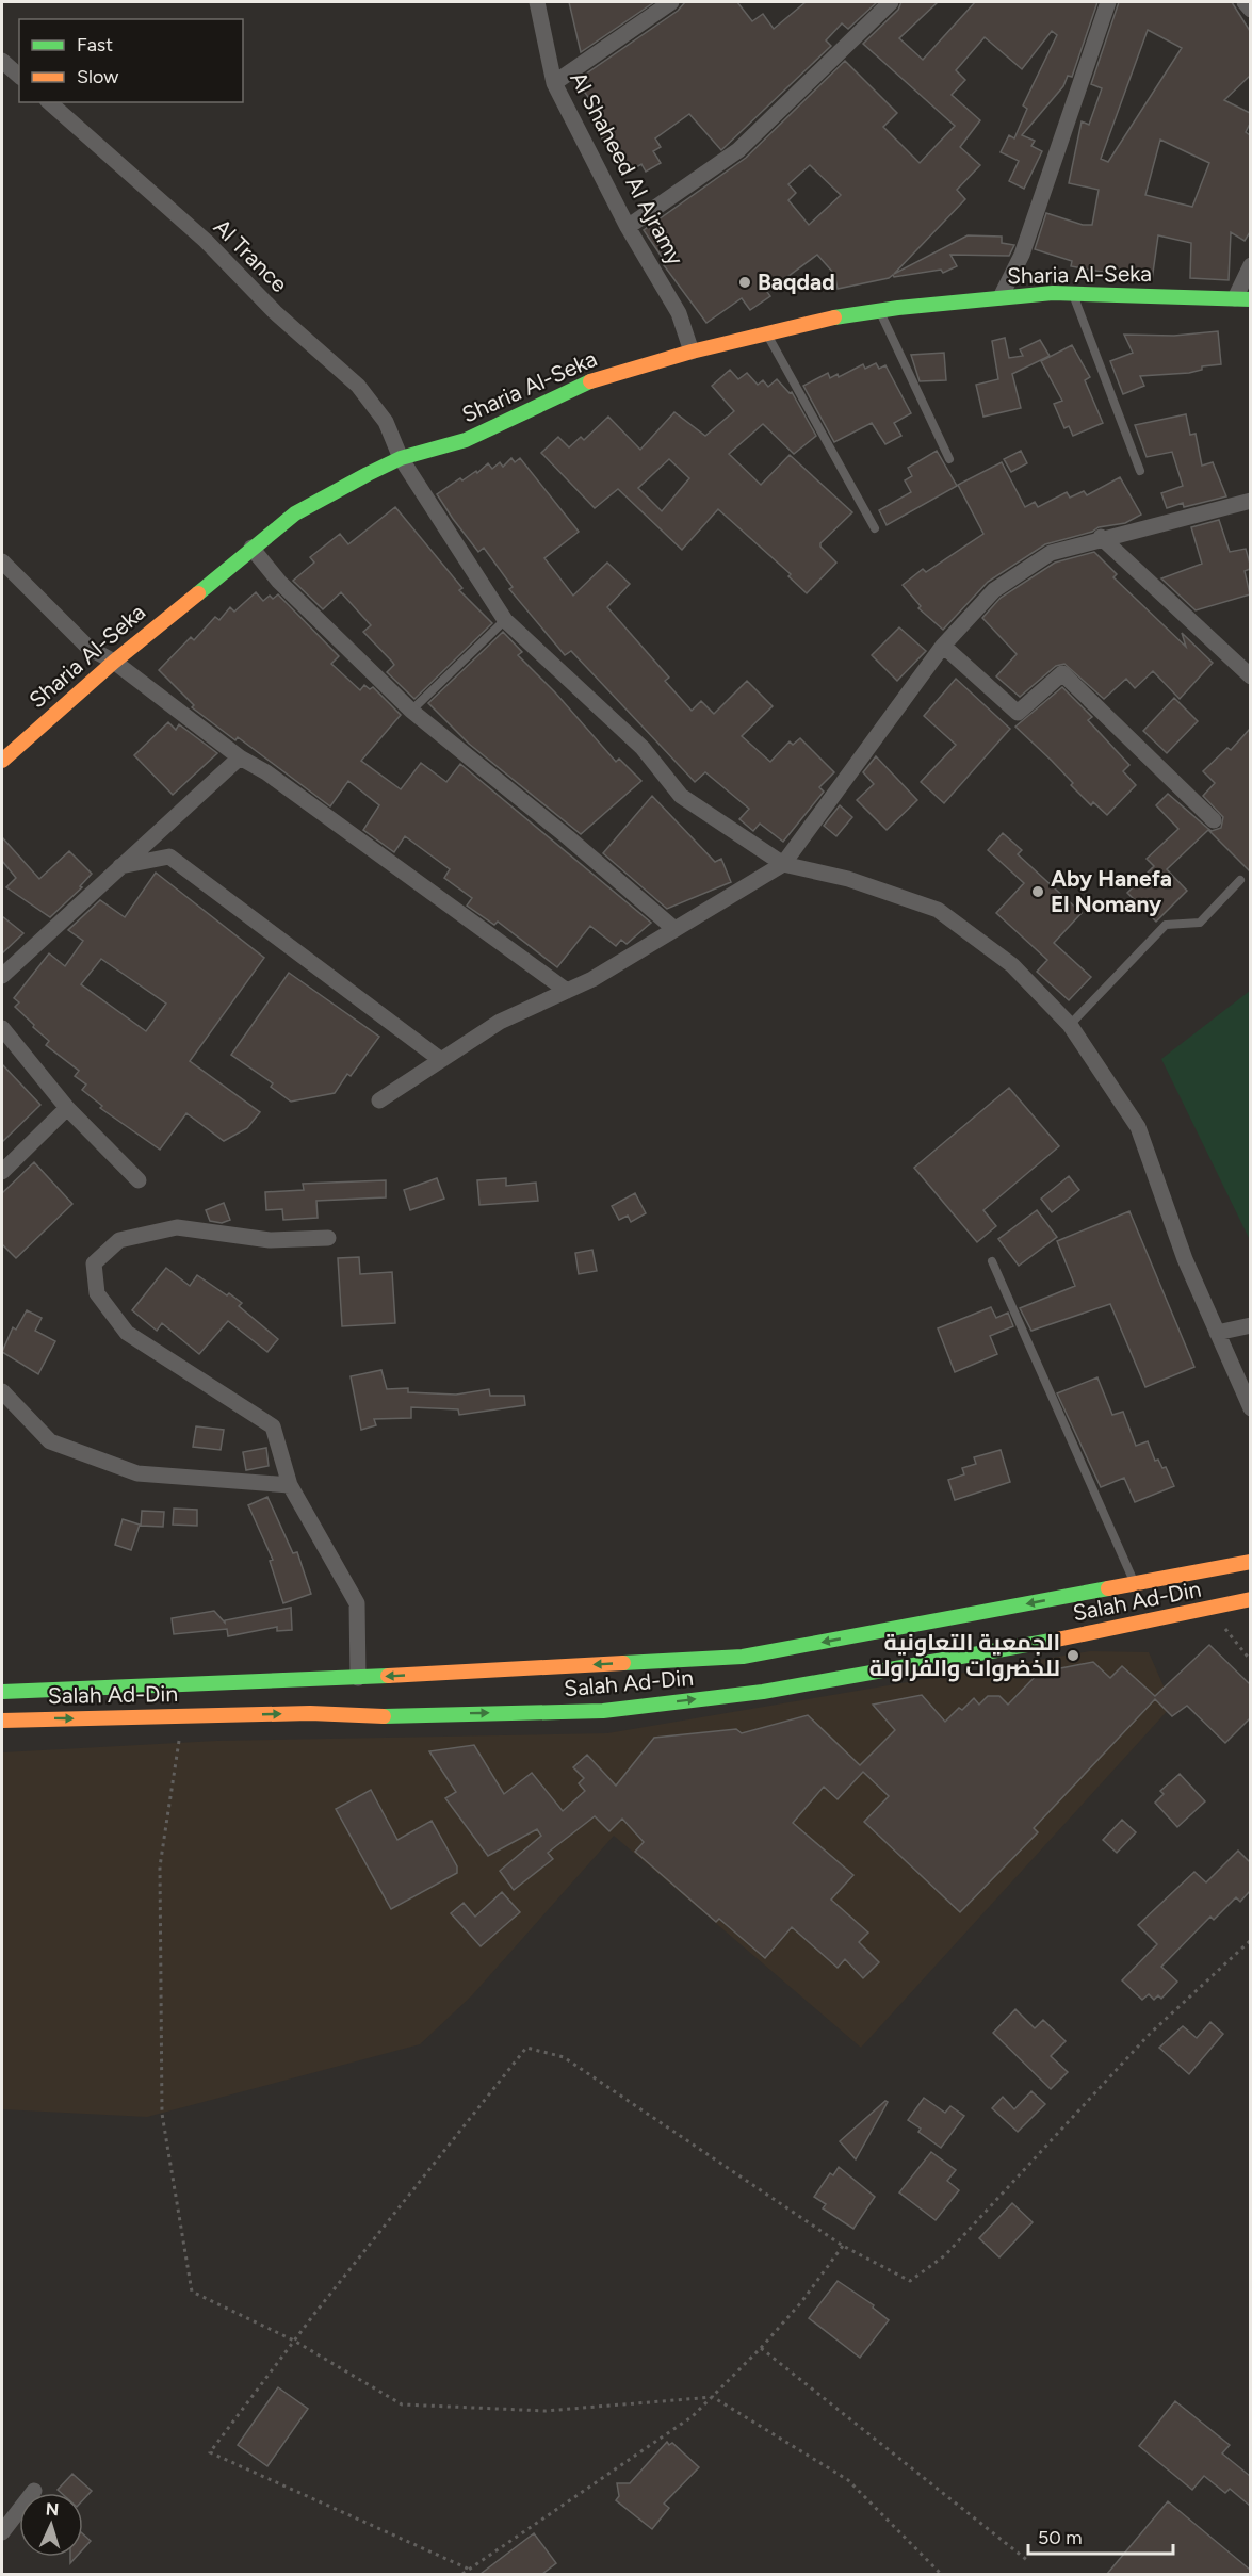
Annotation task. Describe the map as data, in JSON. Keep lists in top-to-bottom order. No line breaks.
{"streets":{"main road":["Sharia Al-Seka","Salah Ad-Din"],"street":["Al Shaheed Al Ajramy","Al Trance"]},"crossings":[["Al Shaheed Al Ajramy","Sharia Al-Seka"],["Al Trance","Sharia Al-Seka"]],"places":["Baqdad","Aby Hanefa El Nomany","الجمعية التعاونية للخضروات والفراولة"],"legend":["Fast","Slow"],"scale_bar":"50 m","north":"top"}
